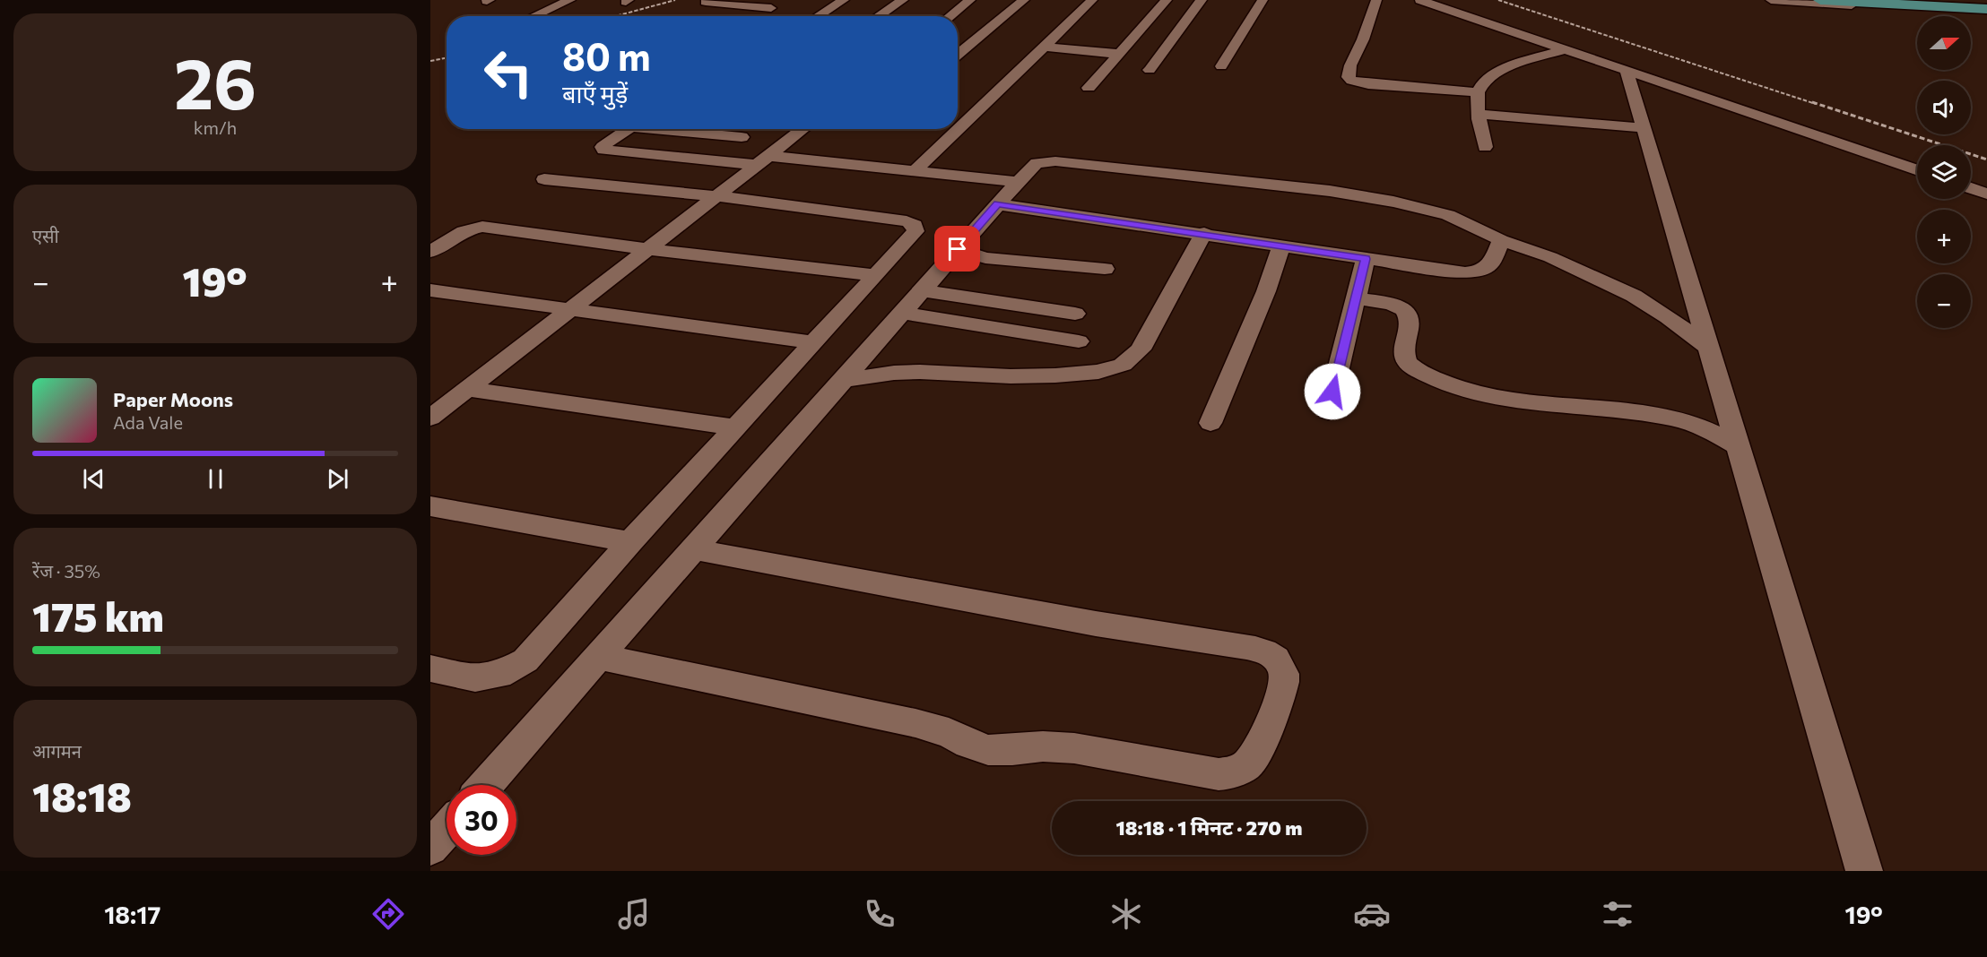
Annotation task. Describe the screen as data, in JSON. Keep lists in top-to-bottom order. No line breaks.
{"north":"right","page":{"tile":[["26","km/h"],"एसी",["रेंज · 35%","175 km"],["आगमन","18:18"]],"map_buttons":["+","−"],"turn":["80 m","बाएँ मुड़ें"],"heat":["−","19°","+"],"song":["Paper Moons","Ada Vale"],"limit":"30","trip":"18:18 · 1 मिनट · 270 m","tabs":["18:17","19°"]}}
